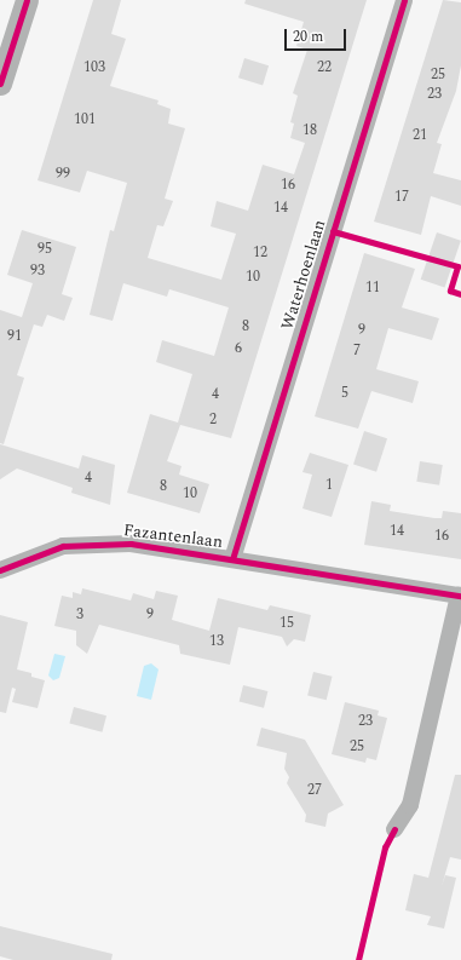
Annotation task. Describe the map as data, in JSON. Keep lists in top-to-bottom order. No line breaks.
{"streets":{"street":["Waterhoenlaan","Fazantenlaan"]},"crossings":[["Waterhoenlaan","Fazantenlaan"]],"house_numbers":["103","22","25","23","101","18","21","99","16","17","14","95","12","93","10","11","8","9","91","6","7","5","4","2","4","1","8","10","14","16","3","9","15","13","23","25","27"],"scale_bar":"20 m"}
